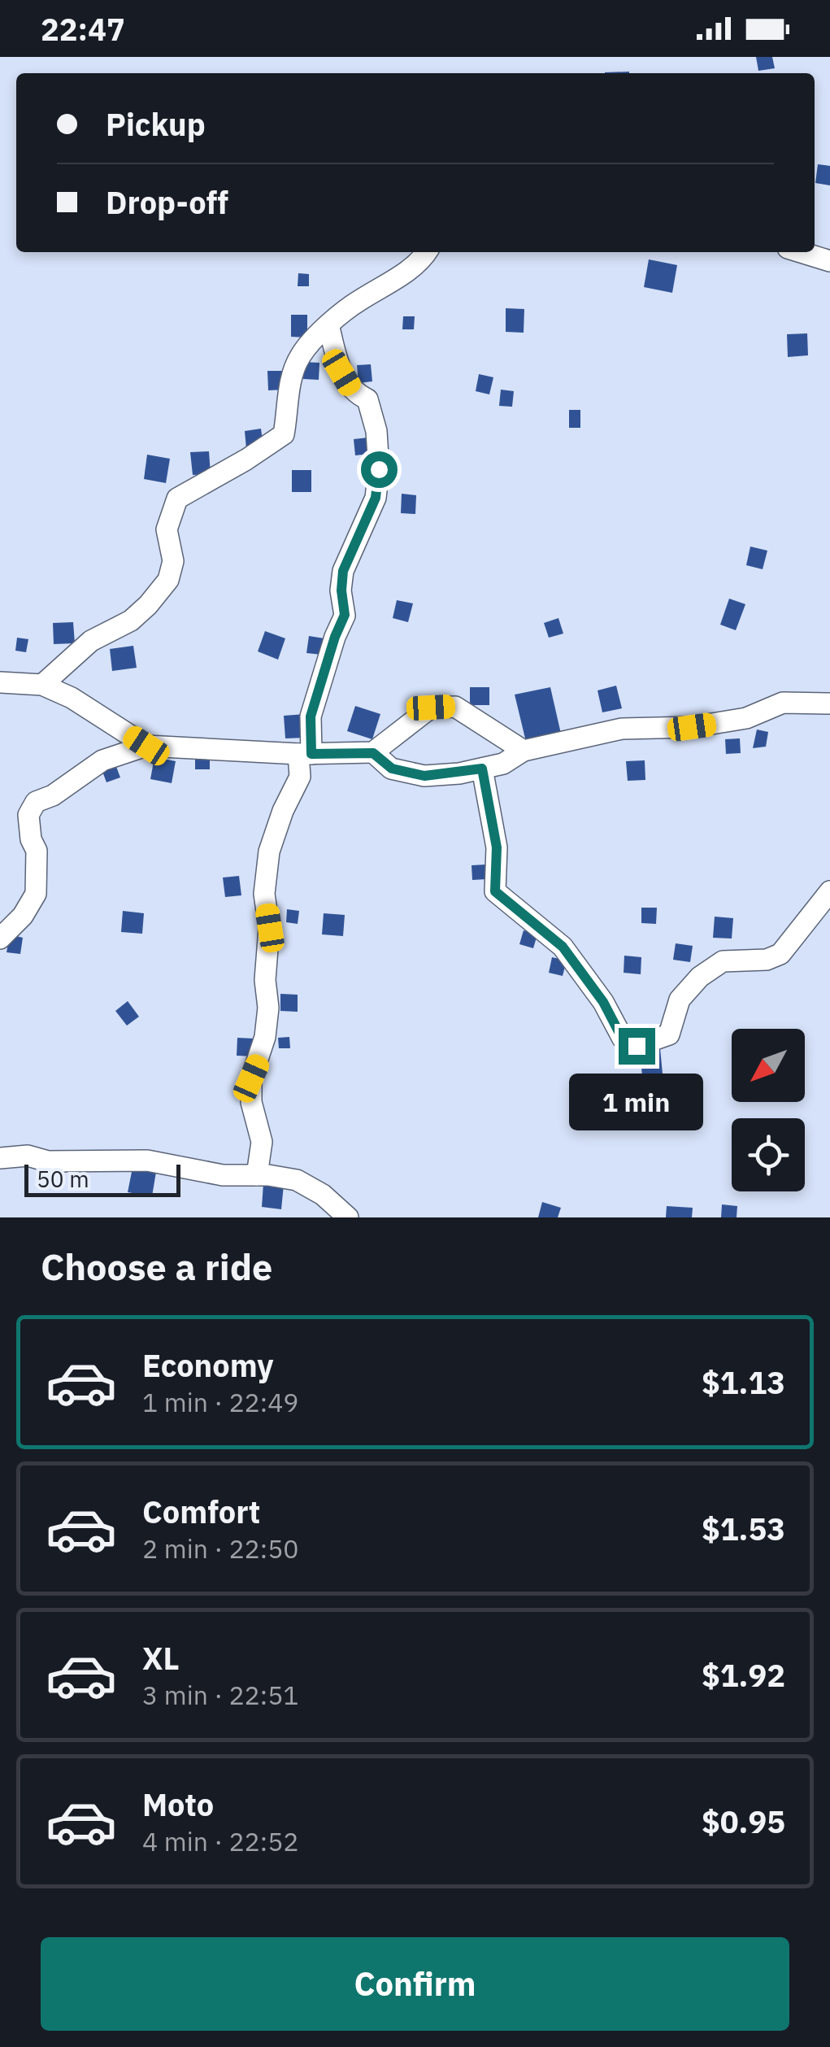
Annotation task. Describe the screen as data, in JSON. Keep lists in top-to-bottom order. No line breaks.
{"scale_bar":"50 m","north":"bottom left","page":{"status":"22:47","banner":["Pickup","Drop-off"],"bubble":"1 min","scale":"50 m","heading":"Choose a ride","list":[{"name":"Economy","note":"1 min · 22:49","value":"$1.13"},{"name":"Comfort","note":"2 min · 22:50","value":"$1.53"},{"name":"XL","note":"3 min · 22:51","value":"$1.92"},{"name":"Moto","note":"4 min · 22:52","value":"$0.95"}],"buttons":"Confirm"}}
